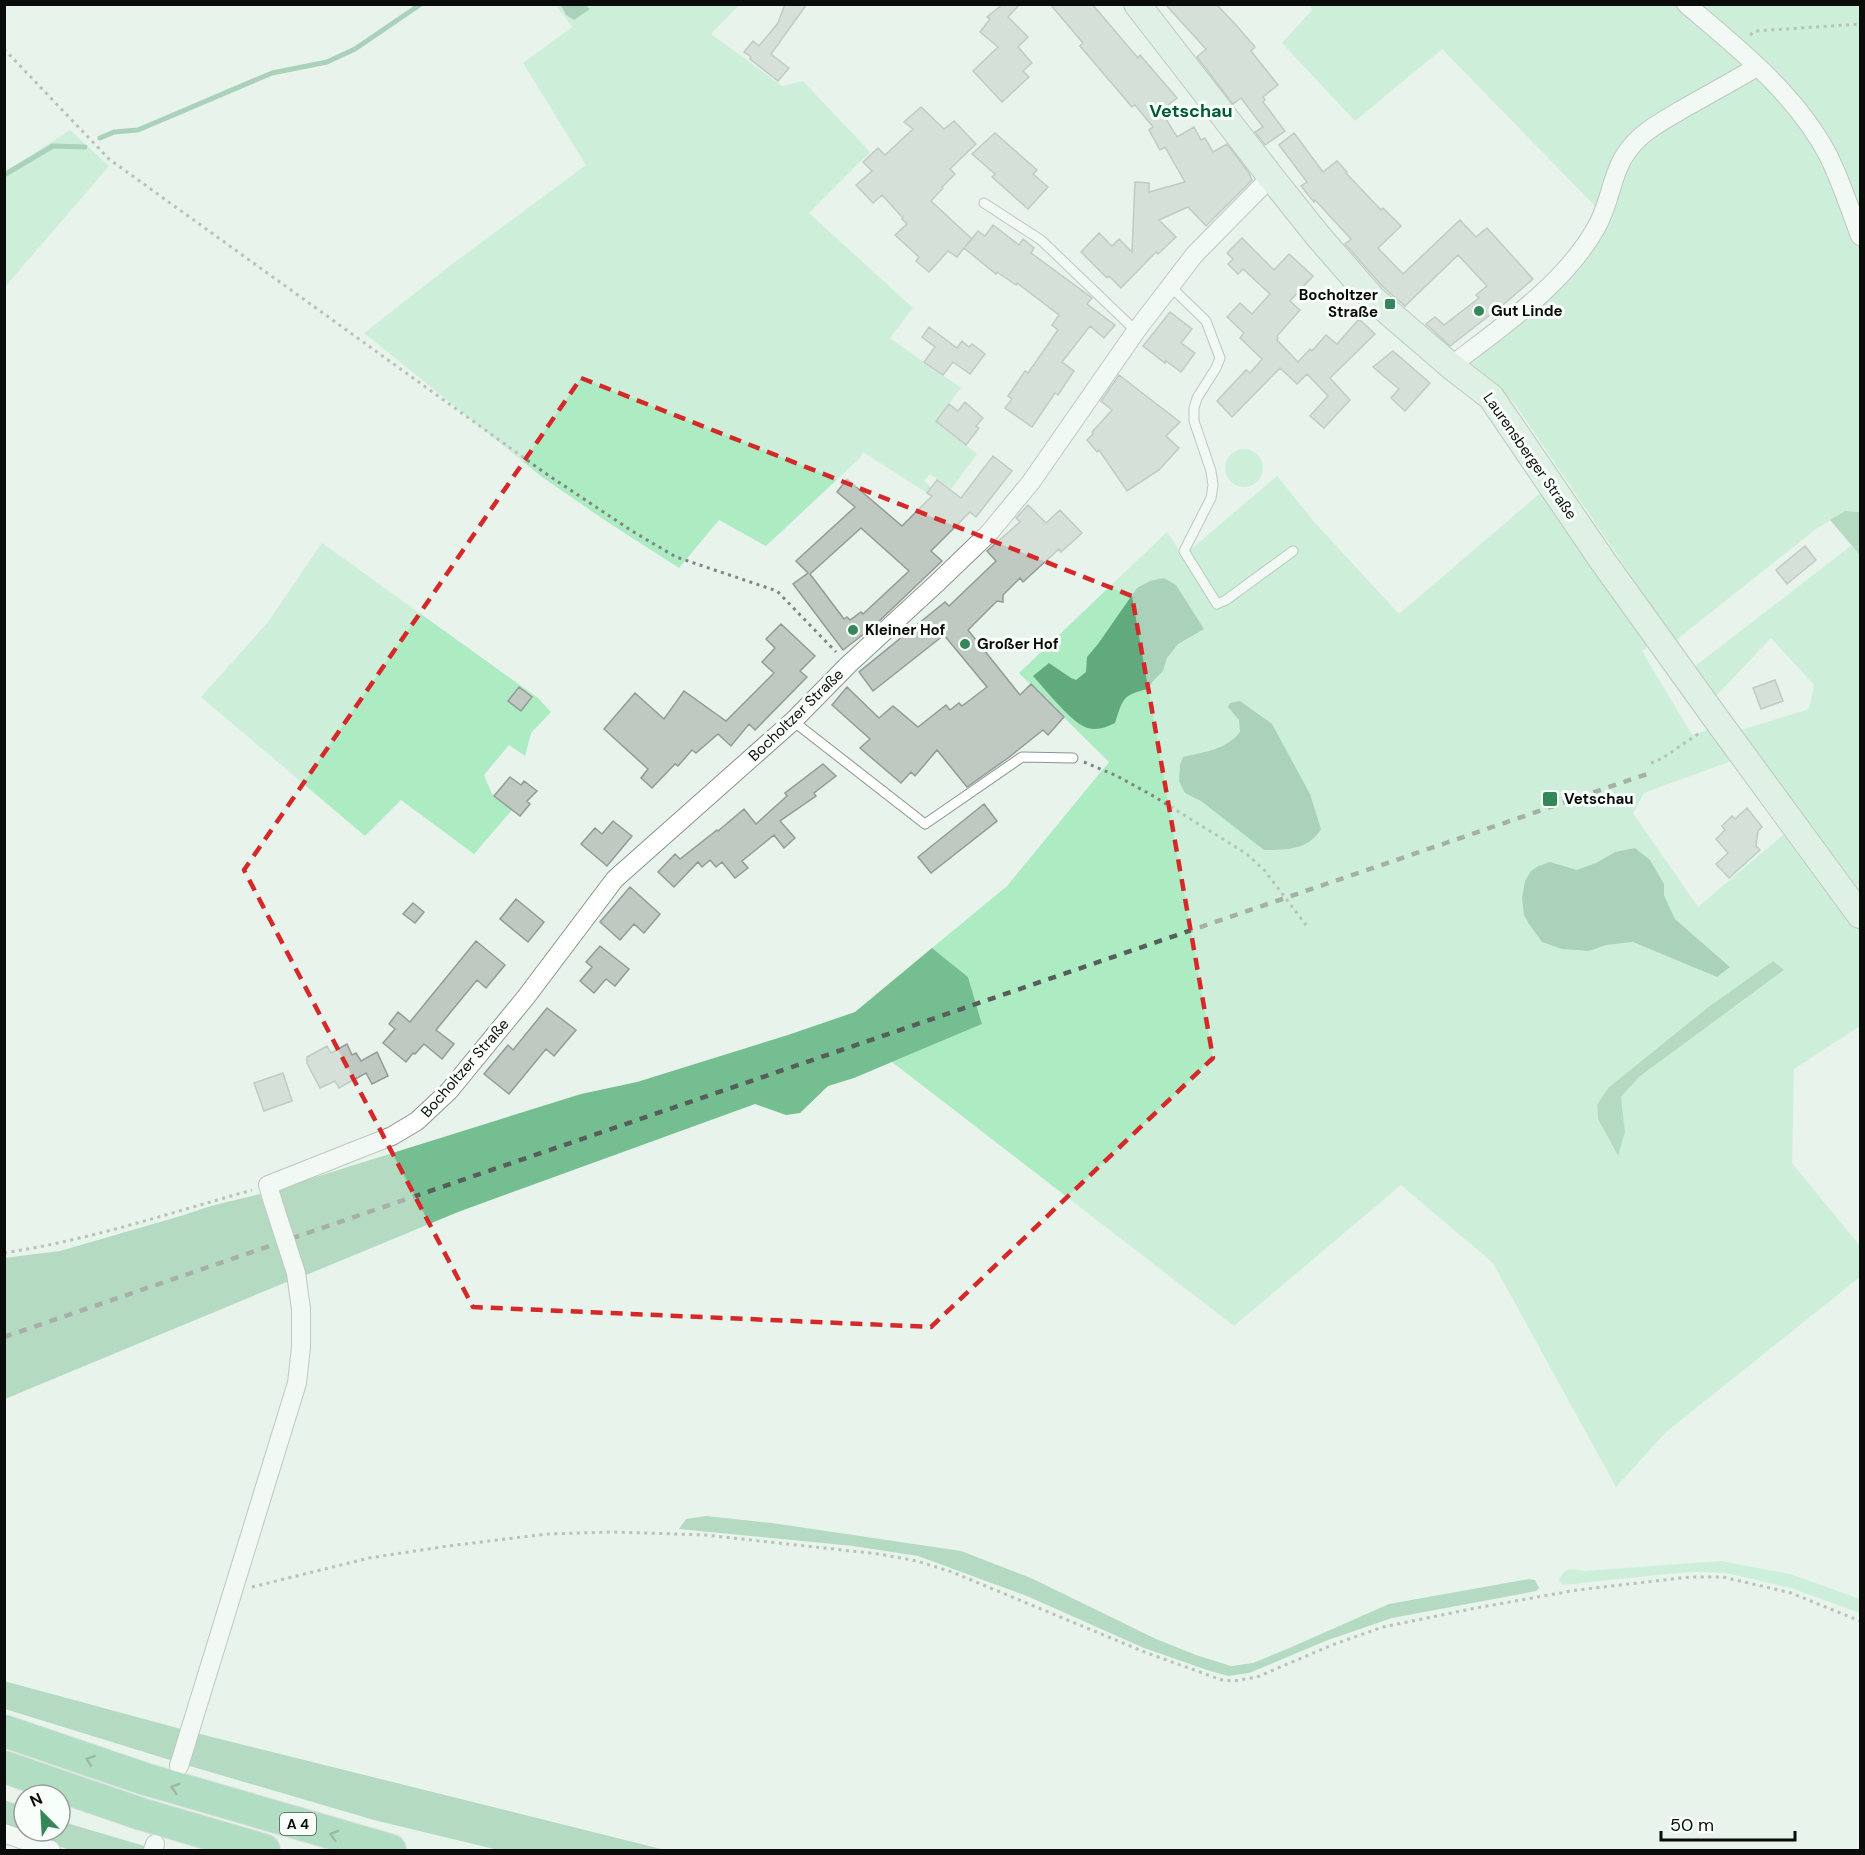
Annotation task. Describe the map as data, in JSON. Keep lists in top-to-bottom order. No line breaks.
{"streets":{"highway":["A 4"],"street":["Laurensberger Straße","Bocholtzer Straße"]},"crossings":[["Laurensberger Straße","Bocholtzer Straße"]],"districts":["Vetschau"],"places":{"transit":["Bocholtzer Straße","Vetschau"],"other":["Gut Linde","Kleiner Hof","Großer Hof"]},"scale_bar":"50 m","north":"top left"}
